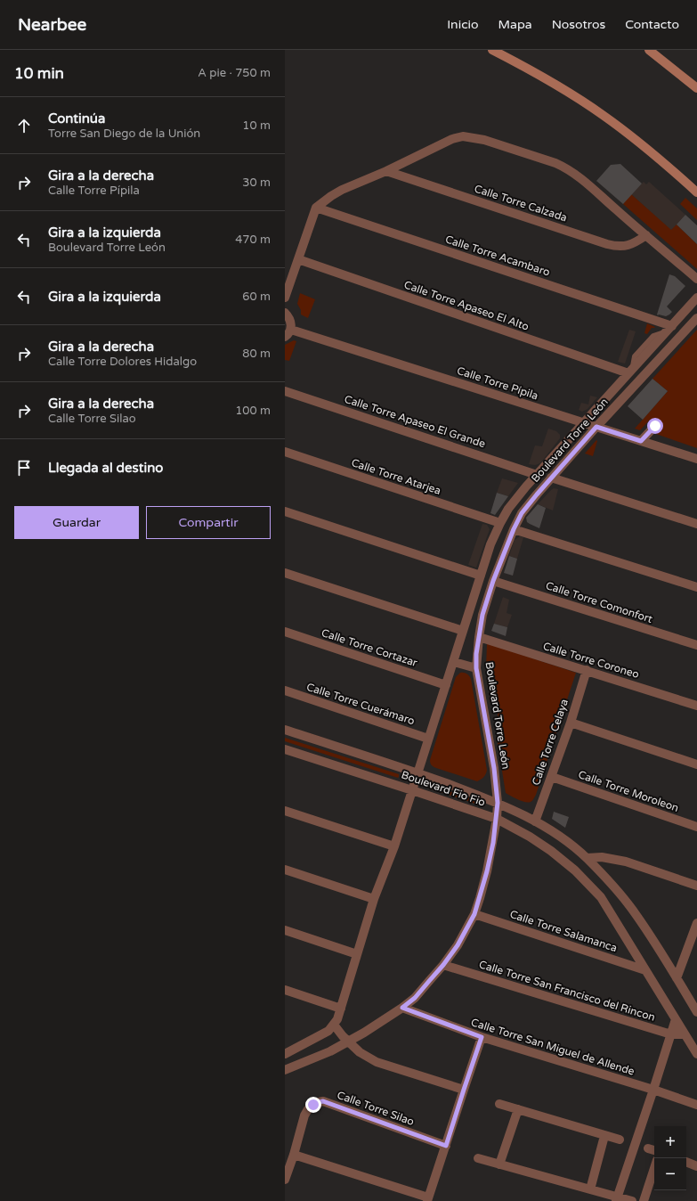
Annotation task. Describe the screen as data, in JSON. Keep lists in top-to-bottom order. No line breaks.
{"streets":{"street":["Calle Torre Calzada","Calle Torre Acambaro","Calle Torre Apaseo El Alto","Calle Torre Pípila","Calle Torre Apaseo El Grande","Boulevard Torre León","Calle Torre Atarjea","Calle Torre Comonfort","Calle Torre Cortazar","Calle Torre Coroneo","Calle Torre Cuerámaro","Calle Torre Celaya","Boulevard Fio Fio","Calle Torre Moroleon","Calle Torre Salamanca","Calle Torre San Francisco del Rincon","Calle Torre San Miguel de Allende","Calle Torre Silao"]},"crossings":[["Calle Torre Acambaro","Boulevard Torre León"],["Calle Torre Apaseo El Alto","Boulevard Torre León"],["Calle Torre Pípila","Boulevard Torre León"],["Calle Torre Apaseo El Grande","Boulevard Torre León"],["Boulevard Torre León","Calle Torre Atarjea"],["Boulevard Torre León","Calle Torre Comonfort"],["Boulevard Torre León","Calle Torre Cortazar"],["Boulevard Torre León","Calle Torre Coroneo"],["Boulevard Torre León","Calle Torre Cuerámaro"],["Boulevard Torre León","Boulevard Fio Fio"],["Boulevard Torre León","Calle Torre Salamanca"],["Boulevard Torre León","Calle Torre San Francisco del Rincon"],["Boulevard Torre León","Calle Torre San Miguel de Allende"],["Calle Torre Coroneo","Calle Torre Celaya"],["Calle Torre Celaya","Boulevard Fio Fio"],["Calle Torre Celaya","Calle Torre Moroleon"],["Boulevard Fio Fio","Calle Torre Salamanca"],["Boulevard Fio Fio","Calle Torre San Francisco del Rincon"]],"page":{"header":"Nearbee","nav":["Inicio","Mapa","Nosotros","Contacto"],"heading":["10 min","A pie · 750 m"],"list":[["Continúa","Torre San Diego de la Unión","10 m"],["Gira a la derecha","Calle Torre Pípila","30 m"],["Gira a la izquierda","Boulevard Torre León","470 m"],["Gira a la izquierda","60 m"],["Gira a la derecha","Calle Torre Dolores Hidalgo","80 m"],["Gira a la derecha","Calle Torre Silao","100 m"],"Llegada al destino"],"buttons":["Guardar","Compartir"],"map_buttons":["+","−"]}}
